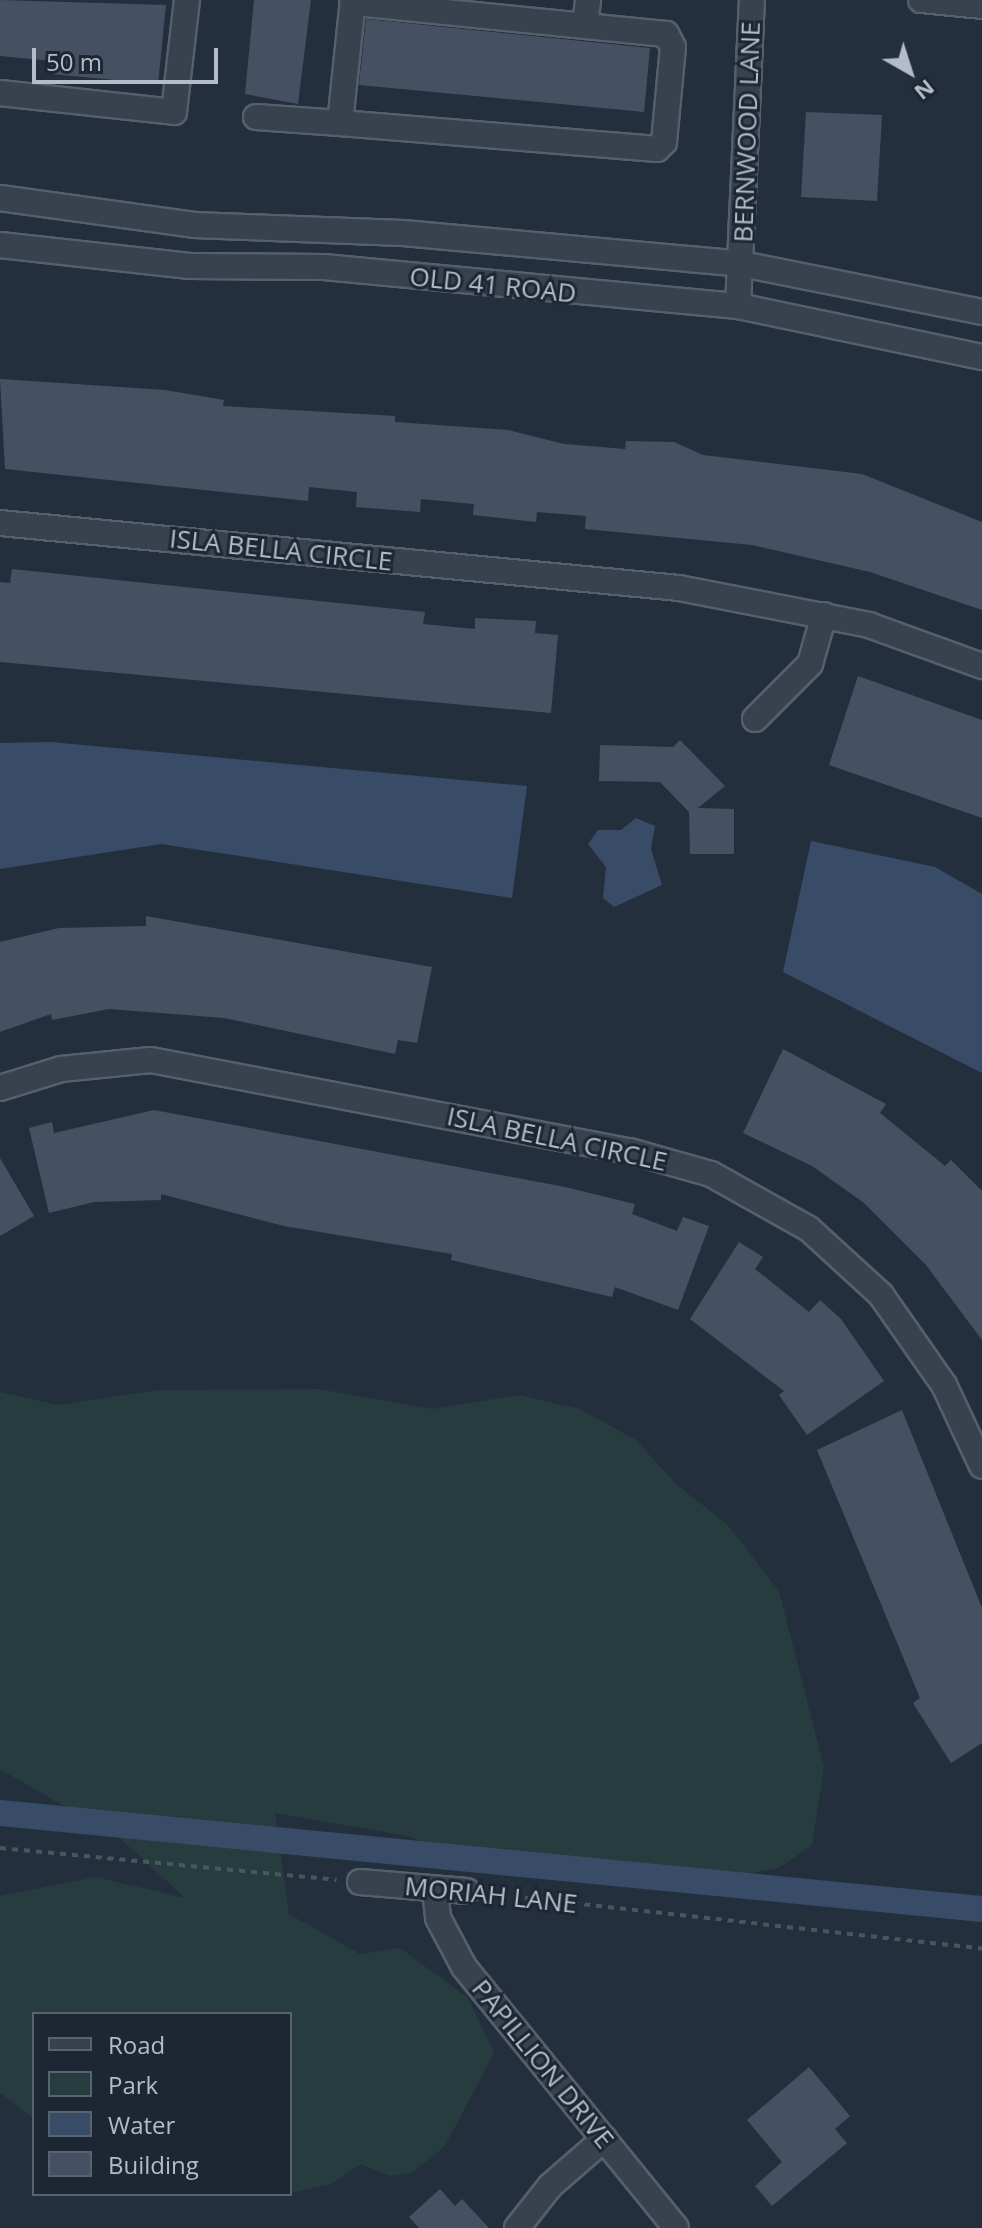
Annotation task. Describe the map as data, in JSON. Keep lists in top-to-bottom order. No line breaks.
{"streets":{"street":["BERNWOOD LANE","OLD 41 ROAD","ISLA BELLA CIRCLE","MORIAH LANE","PAPILLION DRIVE"]},"crossings":[["BERNWOOD LANE","OLD 41 ROAD"],["MORIAH LANE","PAPILLION DRIVE"]],"legend":["Road","Park","Water","Building"],"scale_bar":"50 m","north":"bottom right"}
